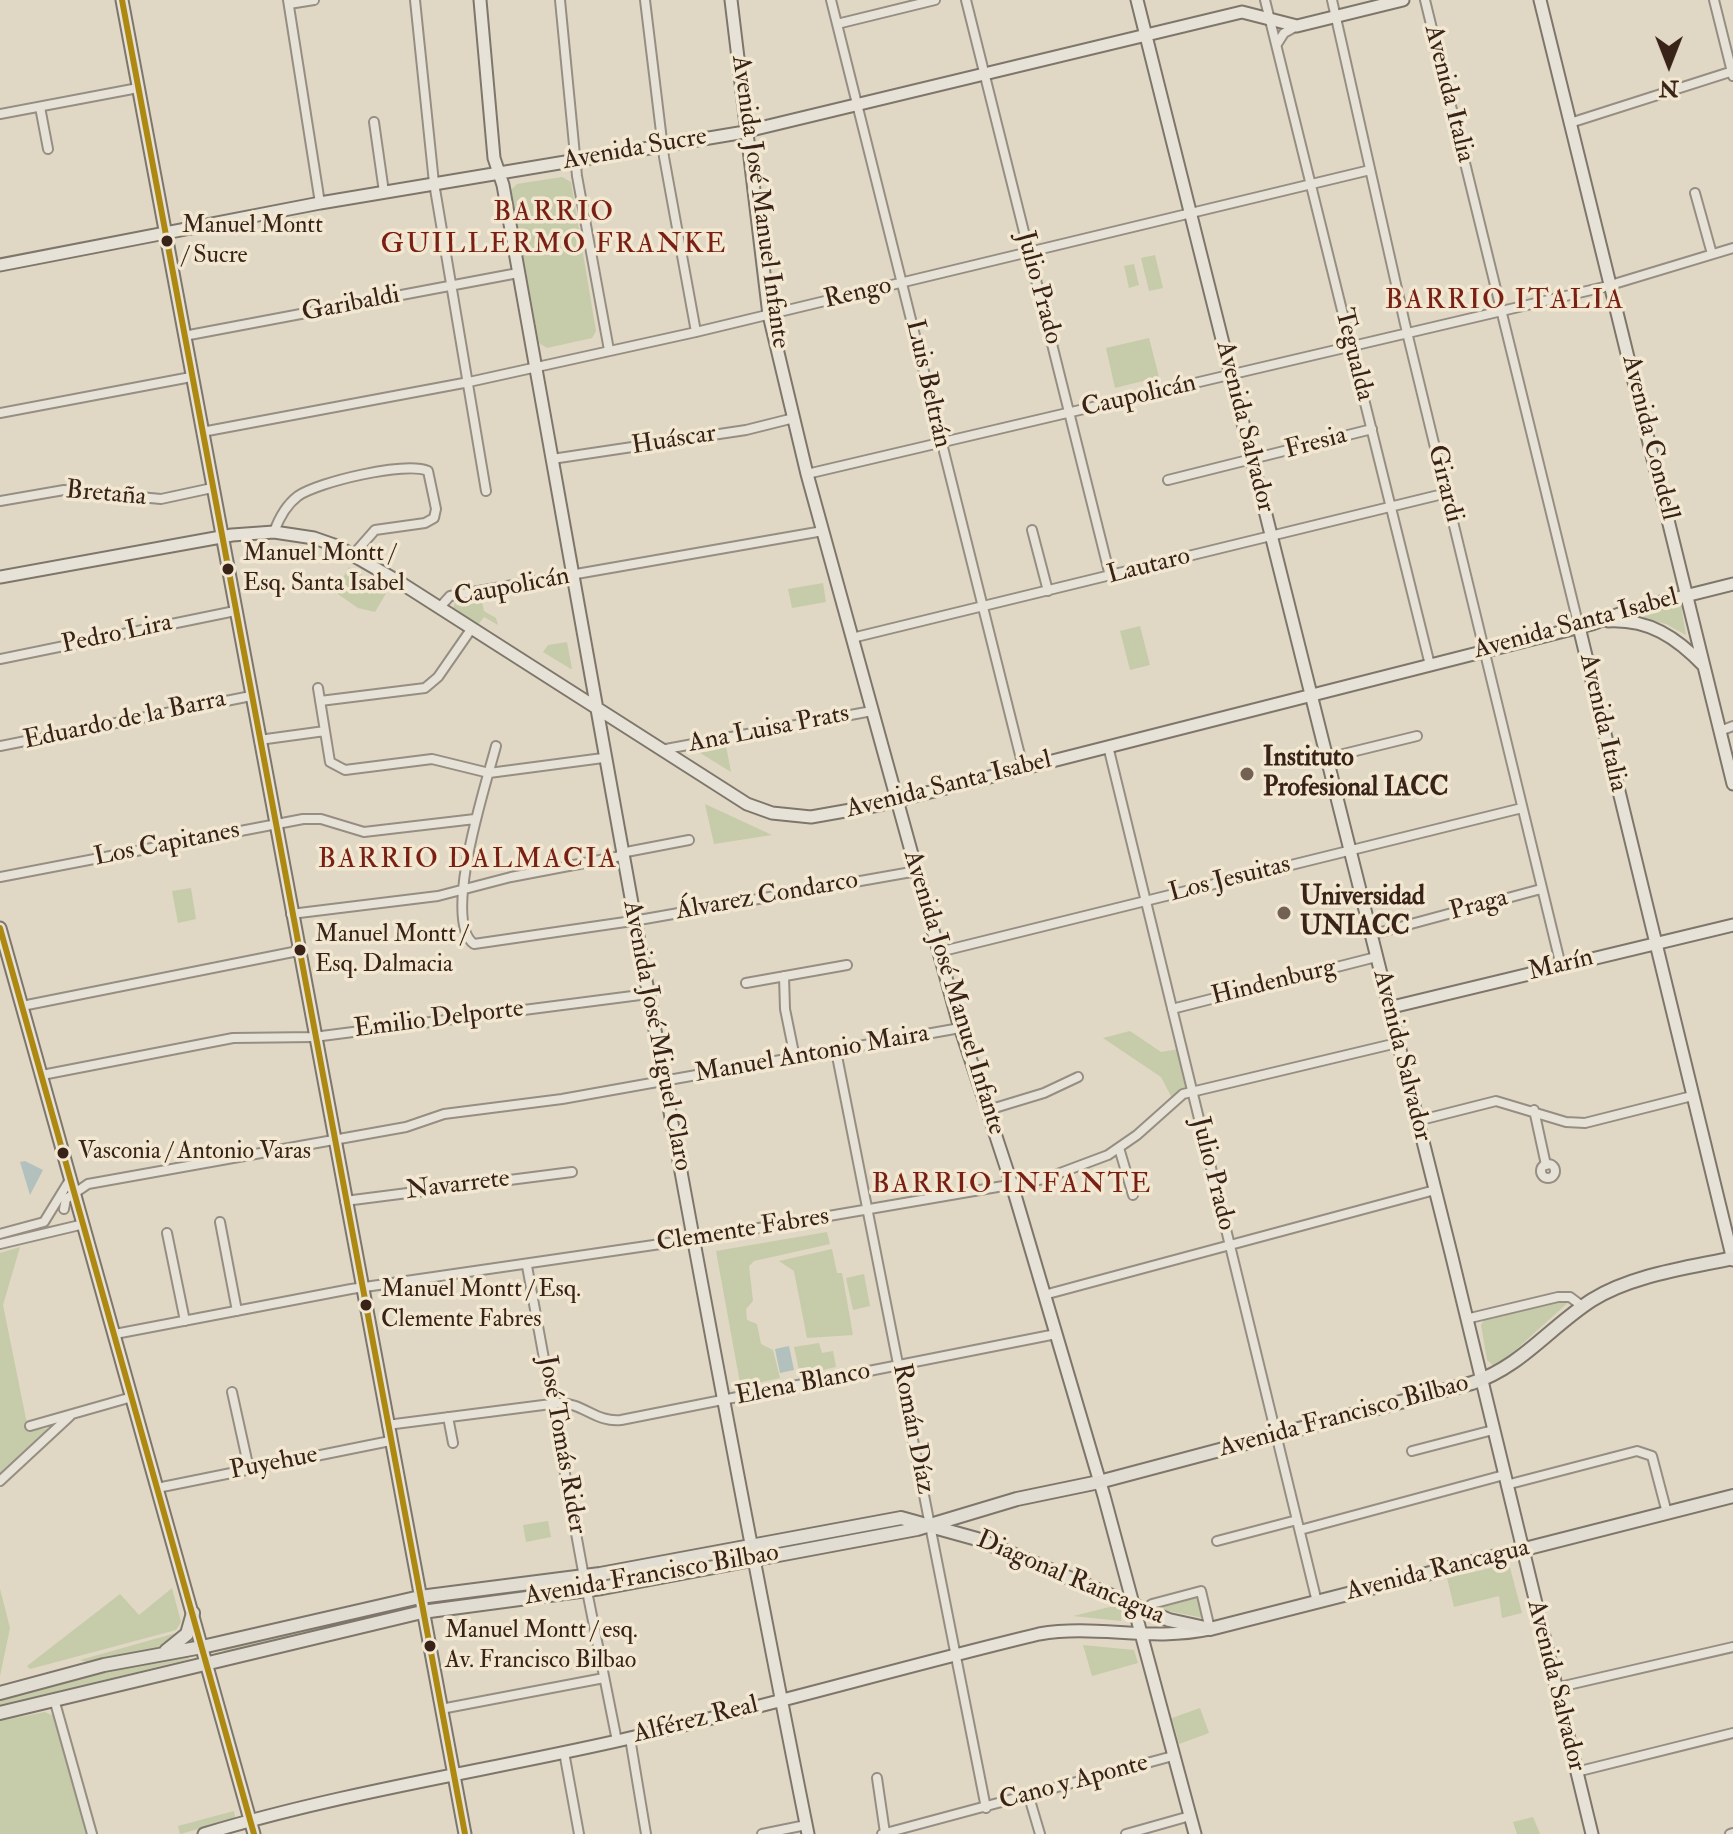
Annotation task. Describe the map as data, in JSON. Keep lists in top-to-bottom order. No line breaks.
{"streets":{"main road":["Avenida Italia","Avenida Sucre","Avenida José Manuel Infante","Avenida Salvador","Avenida Condell","Avenida Santa Isabel","Marín","Avenida José Miguel Claro","Avenida Francisco Bilbao","Avenida Rancagua","Diagonal Rancagua","Alférez Real"],"street":["Julio Prado","Rengo","Garibaldi","Tegualda","Luis Beltrán","Caupolicán","Huáscar","Fresia","Girardi","Bretaña","Lautaro","Pedro Lira","Eduardo de la Barra","Ana Luisa Prats","Los Capitanes","Los Jesuitas","Álvarez Condarco","Praga","Hindenburg","Emilio Delporte","Manuel Antonio Maira","Navarrete","Clemente Fabres","Elena Blanco","Román Díaz","José Tomás Rider","Puyehue","Cano y Aponte"]},"crossings":[["Avenida Italia","Caupolicán"],["Avenida Italia","Avenida Santa Isabel"],["Avenida Italia","Marín"],["Avenida Italia","Avenida Francisco Bilbao"],["Avenida Sucre","Avenida José Manuel Infante"],["Avenida Sucre","Julio Prado"],["Avenida Sucre","Tegualda"],["Avenida Sucre","Luis Beltrán"],["Avenida Sucre","Avenida Salvador"],["Avenida Sucre","Girardi"],["Avenida Sucre","Avenida José Miguel Claro"],["Avenida José Manuel Infante","Rengo"],["Avenida José Manuel Infante","Caupolicán"],["Avenida José Manuel Infante","Huáscar"],["Avenida José Manuel Infante","Lautaro"],["Avenida José Manuel Infante","Avenida Santa Isabel"],["Avenida José Manuel Infante","Ana Luisa Prats"],["Avenida José Manuel Infante","Los Jesuitas"],["Avenida José Manuel Infante","Álvarez Condarco"],["Avenida José Manuel Infante","Manuel Antonio Maira"],["Avenida José Manuel Infante","Clemente Fabres"],["Avenida José Manuel Infante","Elena Blanco"],["Avenida José Manuel Infante","Avenida Francisco Bilbao"],["Avenida José Manuel Infante","Avenida Rancagua"],["Avenida José Manuel Infante","Diagonal Rancagua"],["Avenida José Manuel Infante","Alférez Real"],["Avenida José Manuel Infante","Cano y Aponte"],["Julio Prado","Rengo"],["Julio Prado","Caupolicán"],["Julio Prado","Lautaro"],["Julio Prado","Avenida Santa Isabel"],["Julio Prado","Los Jesuitas"],["Julio Prado","Hindenburg"],["Julio Prado","Clemente Fabres"],["Julio Prado","Avenida Francisco Bilbao"],["Julio Prado","Avenida Rancagua"],["Rengo","Tegualda"],["Rengo","Luis Beltrán"],["Rengo","Avenida Salvador"],["Rengo","Girardi"],["Rengo","Avenida José Miguel Claro"],["Garibaldi","Avenida José Miguel Claro"],["Tegualda","Caupolicán"],["Tegualda","Fresia"],["Tegualda","Lautaro"],["Tegualda","Avenida Santa Isabel"],["Luis Beltrán","Caupolicán"],["Luis Beltrán","Lautaro"],["Luis Beltrán","Avenida Santa Isabel"],["Caupolicán","Avenida Salvador"],["Caupolicán","Avenida Condell"],["Caupolicán","Girardi"],["Caupolicán","Avenida Santa Isabel"],["Caupolicán","Avenida José Miguel Claro"],["Avenida Salvador","Fresia"],["Avenida Salvador","Lautaro"],["Avenida Salvador","Avenida Santa Isabel"],["Avenida Salvador","Los Jesuitas"],["Avenida Salvador","Praga"],["Avenida Salvador","Marín"],["Avenida Salvador","Hindenburg"],["Avenida Salvador","Clemente Fabres"],["Avenida Salvador","Avenida Francisco Bilbao"],["Avenida Salvador","Avenida Rancagua"],["Avenida Condell","Avenida Santa Isabel"],["Huáscar","Avenida José Miguel Claro"],["Girardi","Lautaro"],["Girardi","Avenida Santa Isabel"],["Girardi","Los Jesuitas"],["Girardi","Praga"],["Girardi","Marín"],["Avenida Santa Isabel","Ana Luisa Prats"],["Avenida Santa Isabel","Avenida José Miguel Claro"],["Álvarez Condarco","Avenida José Miguel Claro"],["Emilio Delporte","Avenida José Miguel Claro"],["Avenida José Miguel Claro","Manuel Antonio Maira"],["Avenida José Miguel Claro","Clemente Fabres"],["Avenida José Miguel Claro","Elena Blanco"],["Avenida José Miguel Claro","Avenida Francisco Bilbao"],["Avenida José Miguel Claro","Alférez Real"],["Manuel Antonio Maira","Román Díaz"],["Clemente Fabres","Román Díaz"],["Clemente Fabres","José Tomás Rider"],["Elena Blanco","Román Díaz"],["Elena Blanco","José Tomás Rider"],["Avenida Francisco Bilbao","Román Díaz"],["Avenida Francisco Bilbao","José Tomás Rider"],["Avenida Francisco Bilbao","Diagonal Rancagua"],["Román Díaz","Diagonal Rancagua"],["Román Díaz","Alférez Real"],["Román Díaz","Cano y Aponte"],["Avenida Rancagua","Diagonal Rancagua"],["Avenida Rancagua","Alférez Real"]],"districts":["BARRIO GUILLERMO FRANKE","BARRIO ITALIA","BARRIO DALMACIA","BARRIO INFANTE"],"places":["Manuel Montt / Sucre","Manuel Montt / Esq. Santa Isabel","Instituto Profesional IACC","Universidad UNIACC","Manuel Montt / Esq. Dalmacia","Vasconia / Antonio Varas","Manuel Montt / Esq. Clemente Fabres","Manuel Montt / esq. Av. Francisco Bilbao"],"north":"bottom"}
